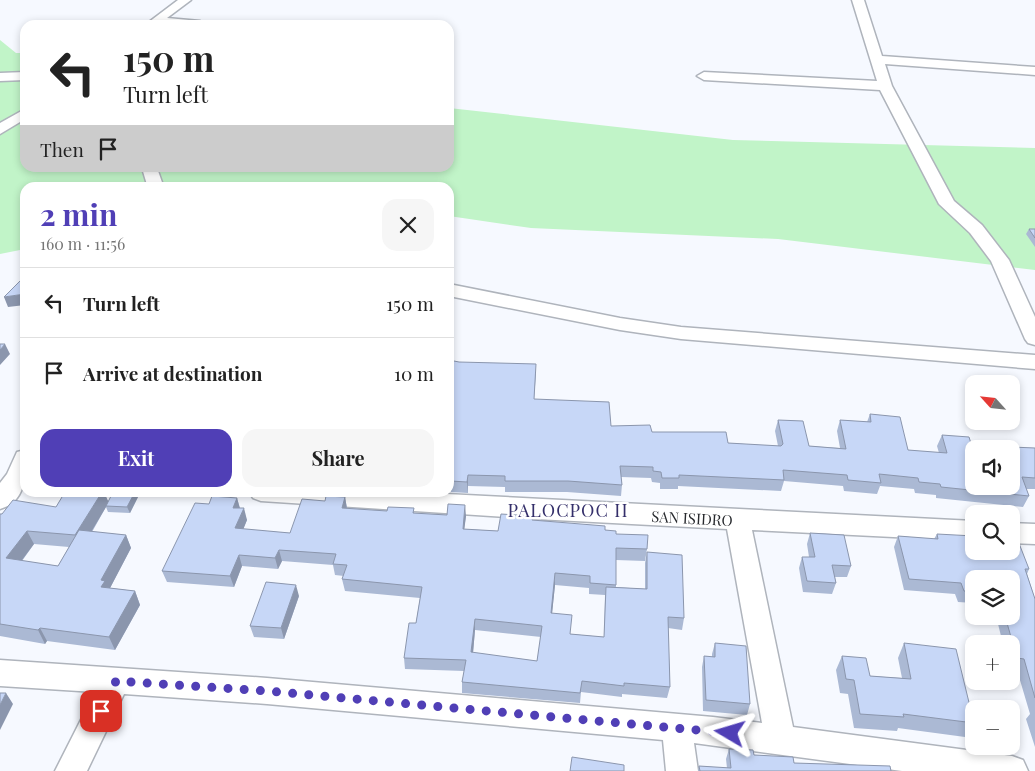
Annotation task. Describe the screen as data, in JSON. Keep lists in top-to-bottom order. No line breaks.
{"streets":{"street":["SAN ISIDRO"]},"districts":["PALOCPOC II"],"north":"top left","page":{"turn":["150 m","Turn left"],"then":"Then","heading":["2 min","160 m · 11:56"],"list":[{"name":"Turn left","value":"150 m"},{"name":"Arrive at destination","value":"10 m"}],"map_buttons":["+","−"],"buttons":["Exit","Share"]}}
